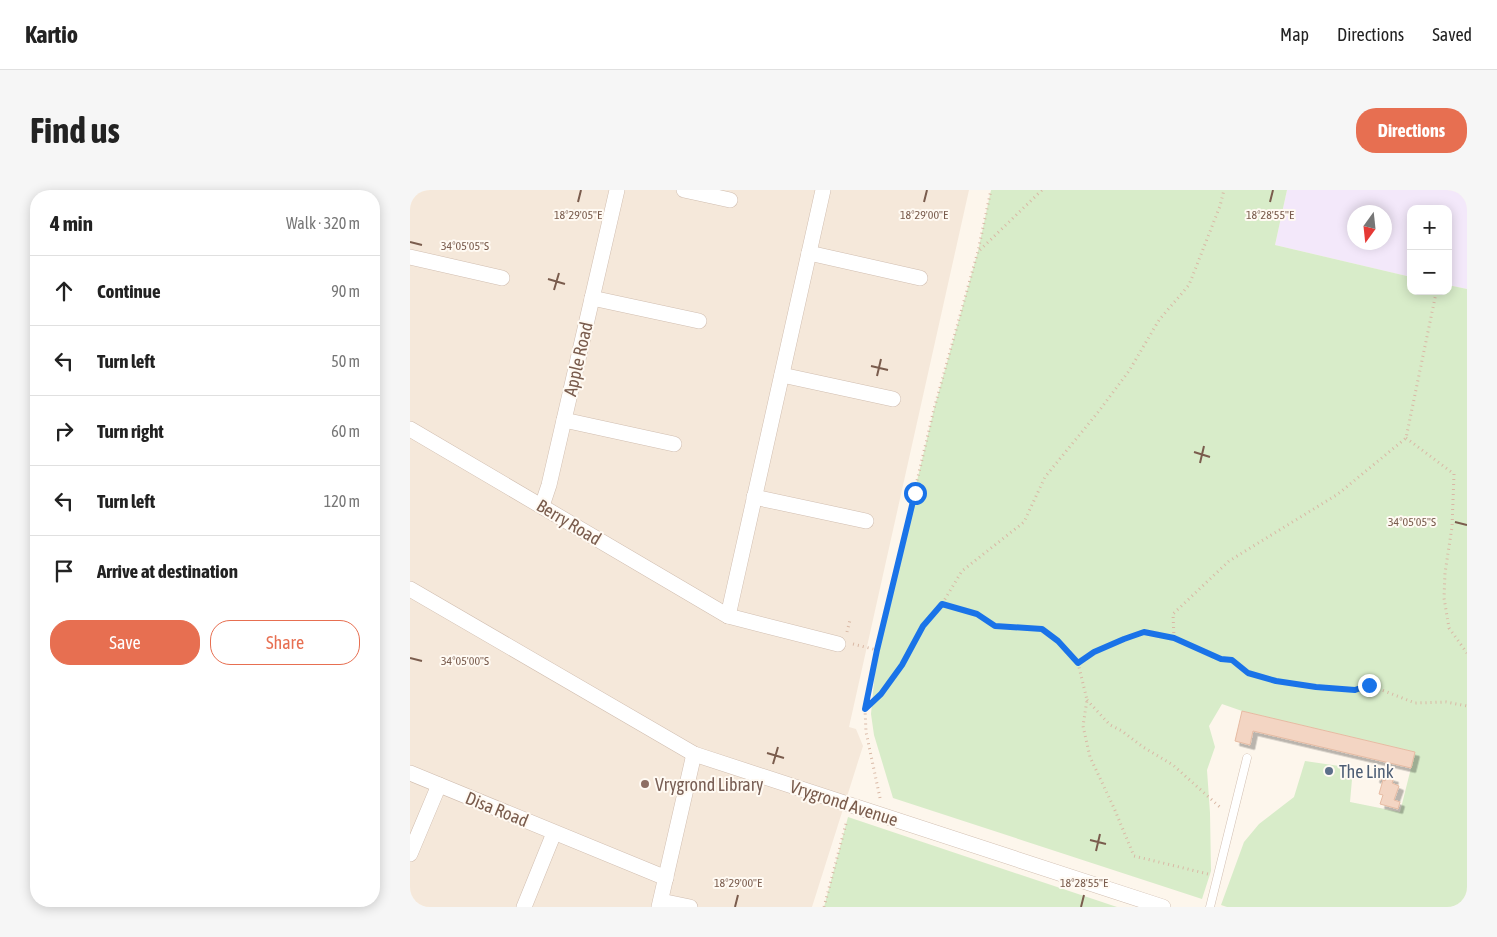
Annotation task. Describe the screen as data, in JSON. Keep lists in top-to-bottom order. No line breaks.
{"streets":{"street":["Apple Road","Berry Road","Vrygrond Avenue","Disa Road"]},"crossings":[["Apple Road","Berry Road"]],"places":["The Link","Vrygrond Library"],"north":"bottom","page":{"header":"Kartio","nav":["Map","Directions","Saved"],"buttons":["Directions",["Save","Share"]],"title":"Find us","heading":["4 min","Walk · 320 m"],"map_buttons":["+","−"],"list":[["Continue","90 m"],["Turn left","50 m"],["Turn right","60 m"],["Turn left","120 m"],"Arrive at destination"]},"coordinates":["18°29'05\"E","18°29'00\"E","18°28'55\"E","34°05'05\"S","34°05'00\"S"]}
